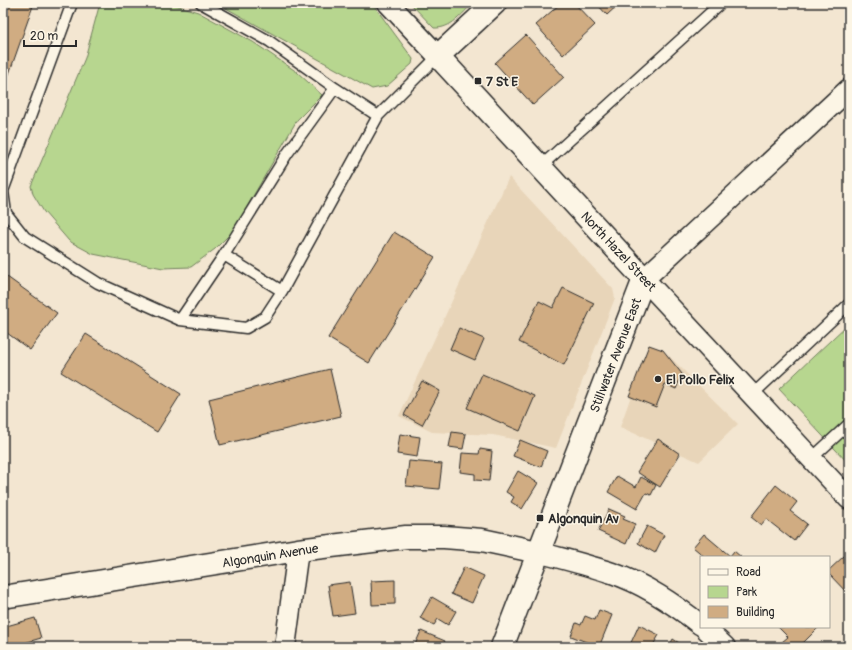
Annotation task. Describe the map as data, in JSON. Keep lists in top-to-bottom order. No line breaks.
{"streets":{"street":["North Hazel Street","Stillwater Avenue East","Algonquin Avenue"]},"crossings":[["North Hazel Street","Stillwater Avenue East"],["Stillwater Avenue East","Algonquin Avenue"]],"places":{"transit":["7 St E","Algonquin Av"],"other":["El Pollo Felix"]},"legend":["Road","Park","Building"],"scale_bar":"20 m"}
